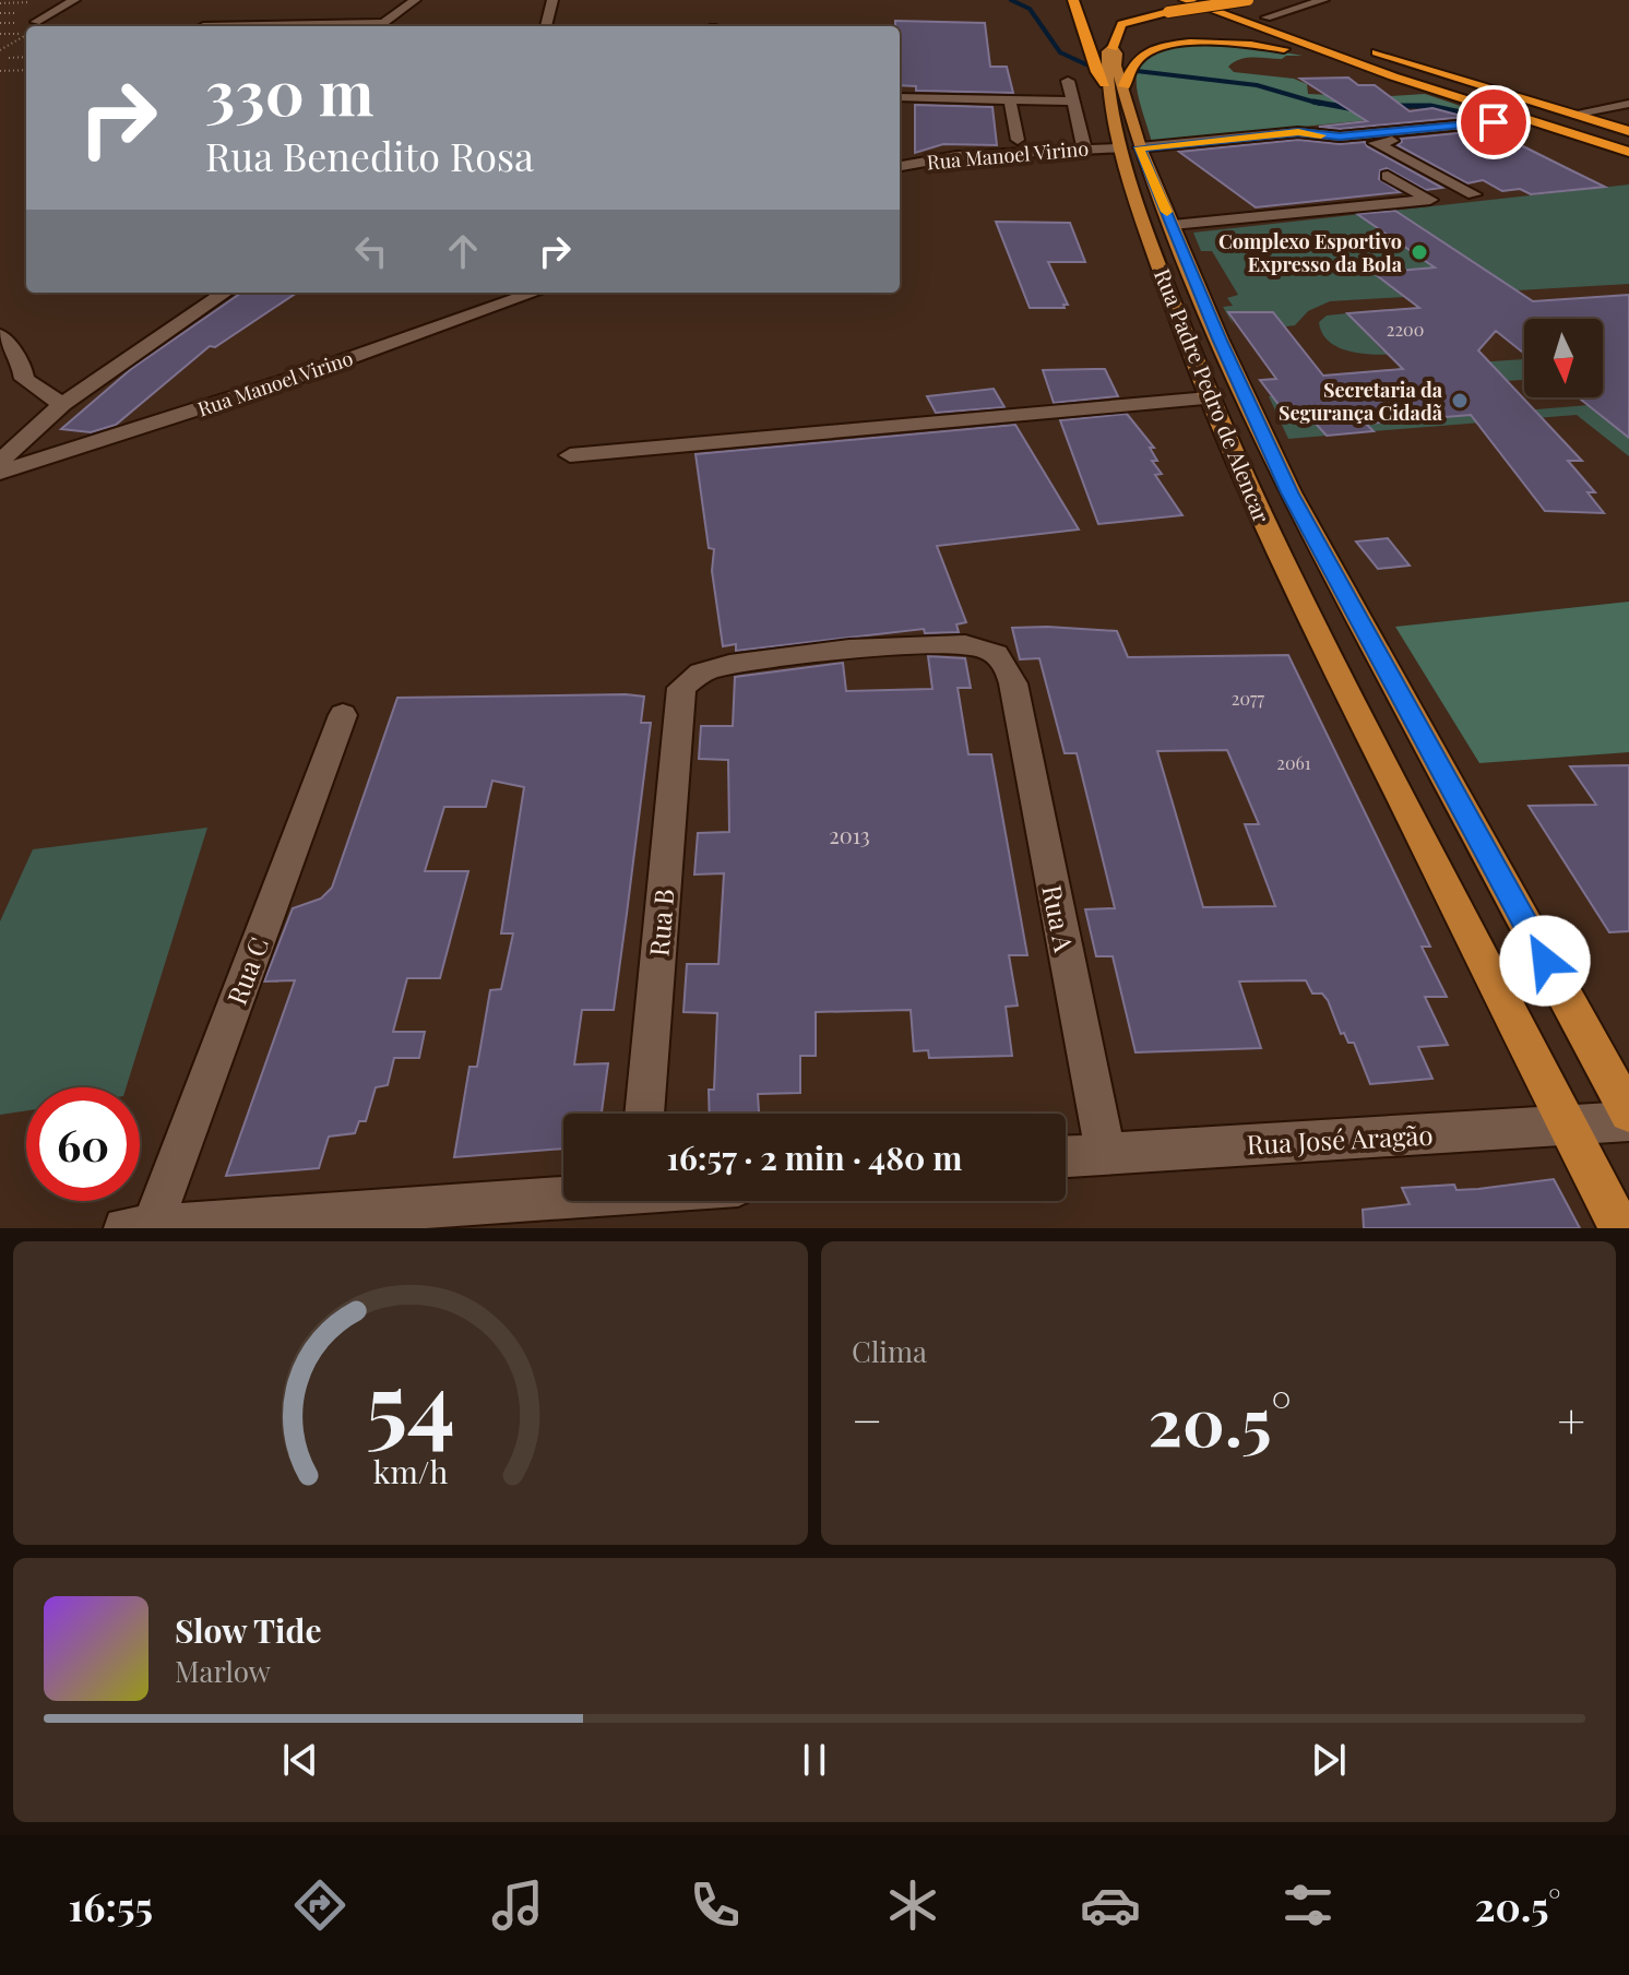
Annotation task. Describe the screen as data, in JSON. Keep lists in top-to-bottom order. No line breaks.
{"streets":{"main road":["Rua Padre Pedro de Alencar"],"street":["Rua Manoel Virino","Rua A","Rua B","Rua C","Rua José Aragão"]},"crossings":[["Rua Manoel Virino","Rua Padre Pedro de Alencar"],["Rua Padre Pedro de Alencar","Rua José Aragão"],["Rua A","Rua B"],["Rua A","Rua José Aragão"]],"places":["Complexo Esportivo Expresso da Bola","Secretaria da Segurança Cidadã"],"house_numbers":["2200","2077","2061","2013"],"north":"bottom","page":{"turn":["330 m","Rua Benedito Rosa"],"limit":"60","trip":"16:57 · 2 min · 480 m","tile":"Clima","heat":["−","20.5°","+"],"song":["Slow Tide","Marlow"],"tabs":["16:55","20.5°"],"gauge":["54","km/h"]}}
